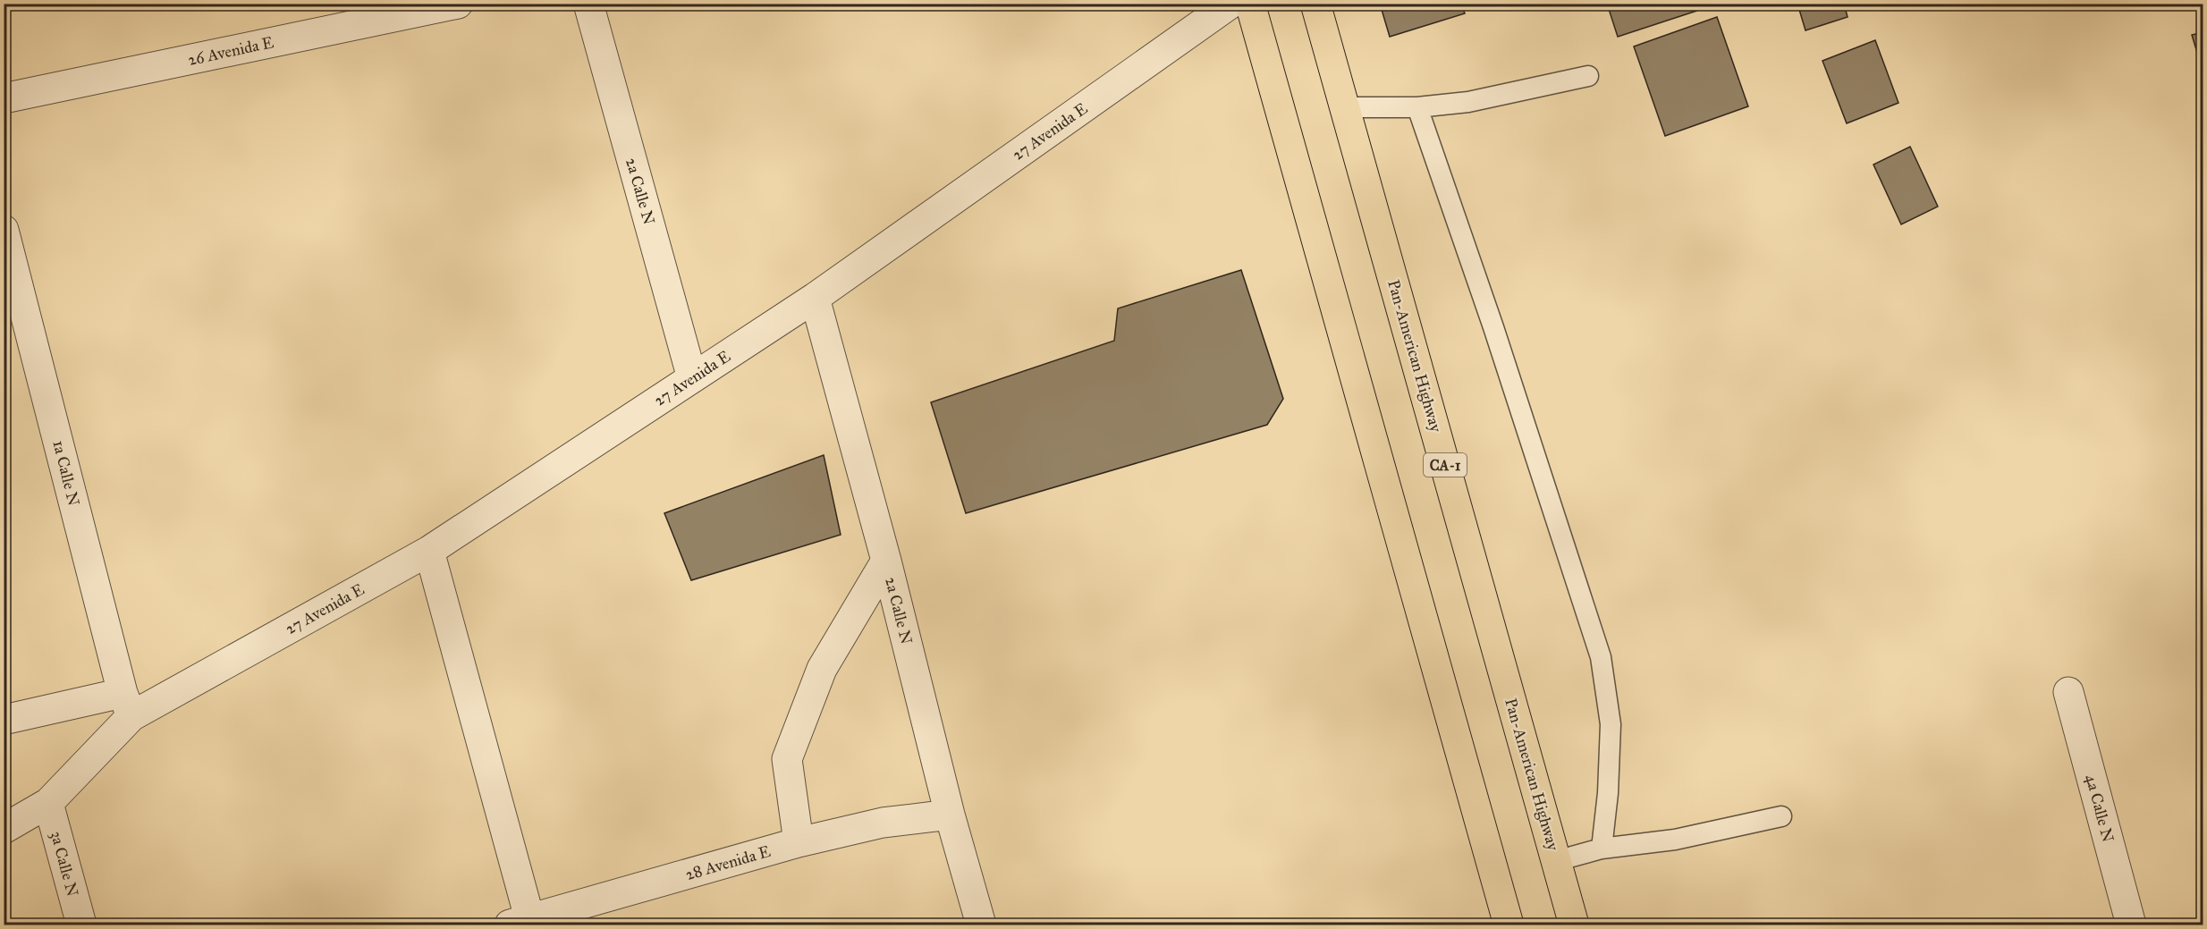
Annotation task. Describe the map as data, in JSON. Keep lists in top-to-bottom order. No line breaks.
{"streets":{"highway":["Pan-American Highway","CA-1"],"street":["26 Avenida E","27 Avenida E","2a Calle N","1a Calle N","4a Calle N","28 Avenida E","3a Calle N"]},"crossings":[["27 Avenida E","2a Calle N"],["27 Avenida E","1a Calle N"],["2a Calle N","28 Avenida E"]]}
